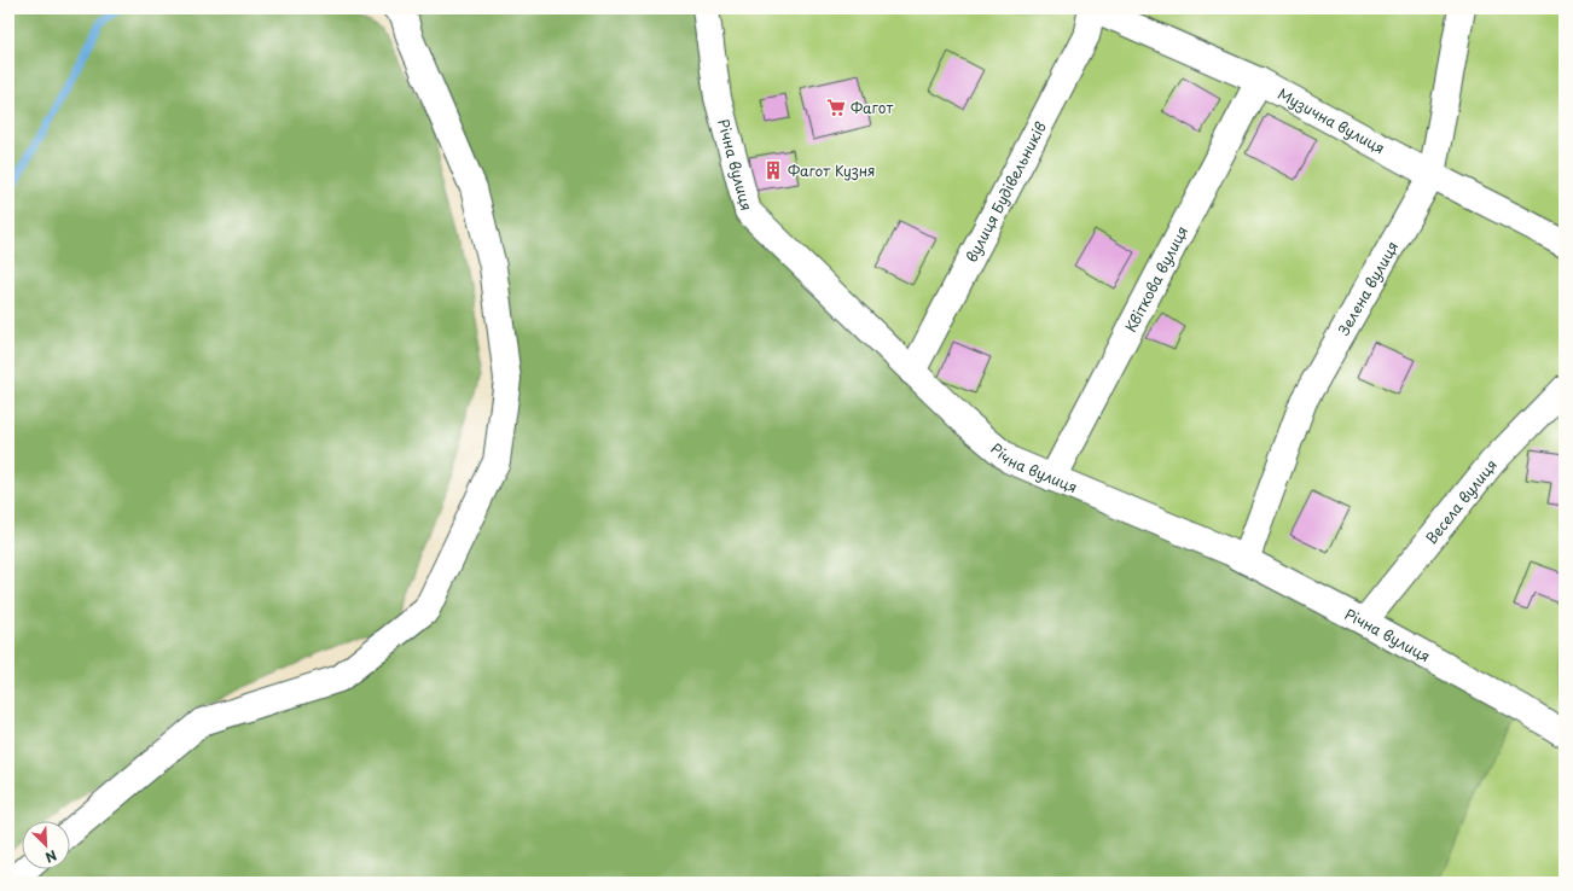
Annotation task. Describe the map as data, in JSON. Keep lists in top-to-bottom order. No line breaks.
{"streets":{"street":["Музична вулиця","Річна вулиця","вулиця Будівельників","Квіткова вулиця","Зелена вулиця","Весела вулиця"]},"crossings":[["Музична вулиця","вулиця Будівельників"],["Музична вулиця","Квіткова вулиця"],["Музична вулиця","Зелена вулиця"],["Річна вулиця","вулиця Будівельників"],["Річна вулиця","Квіткова вулиця"],["Річна вулиця","Зелена вулиця"],["Річна вулиця","Весела вулиця"]],"places":{"supermarket":["Фагот"],"building":["Фагот Кузня"]},"north":"bottom right"}
